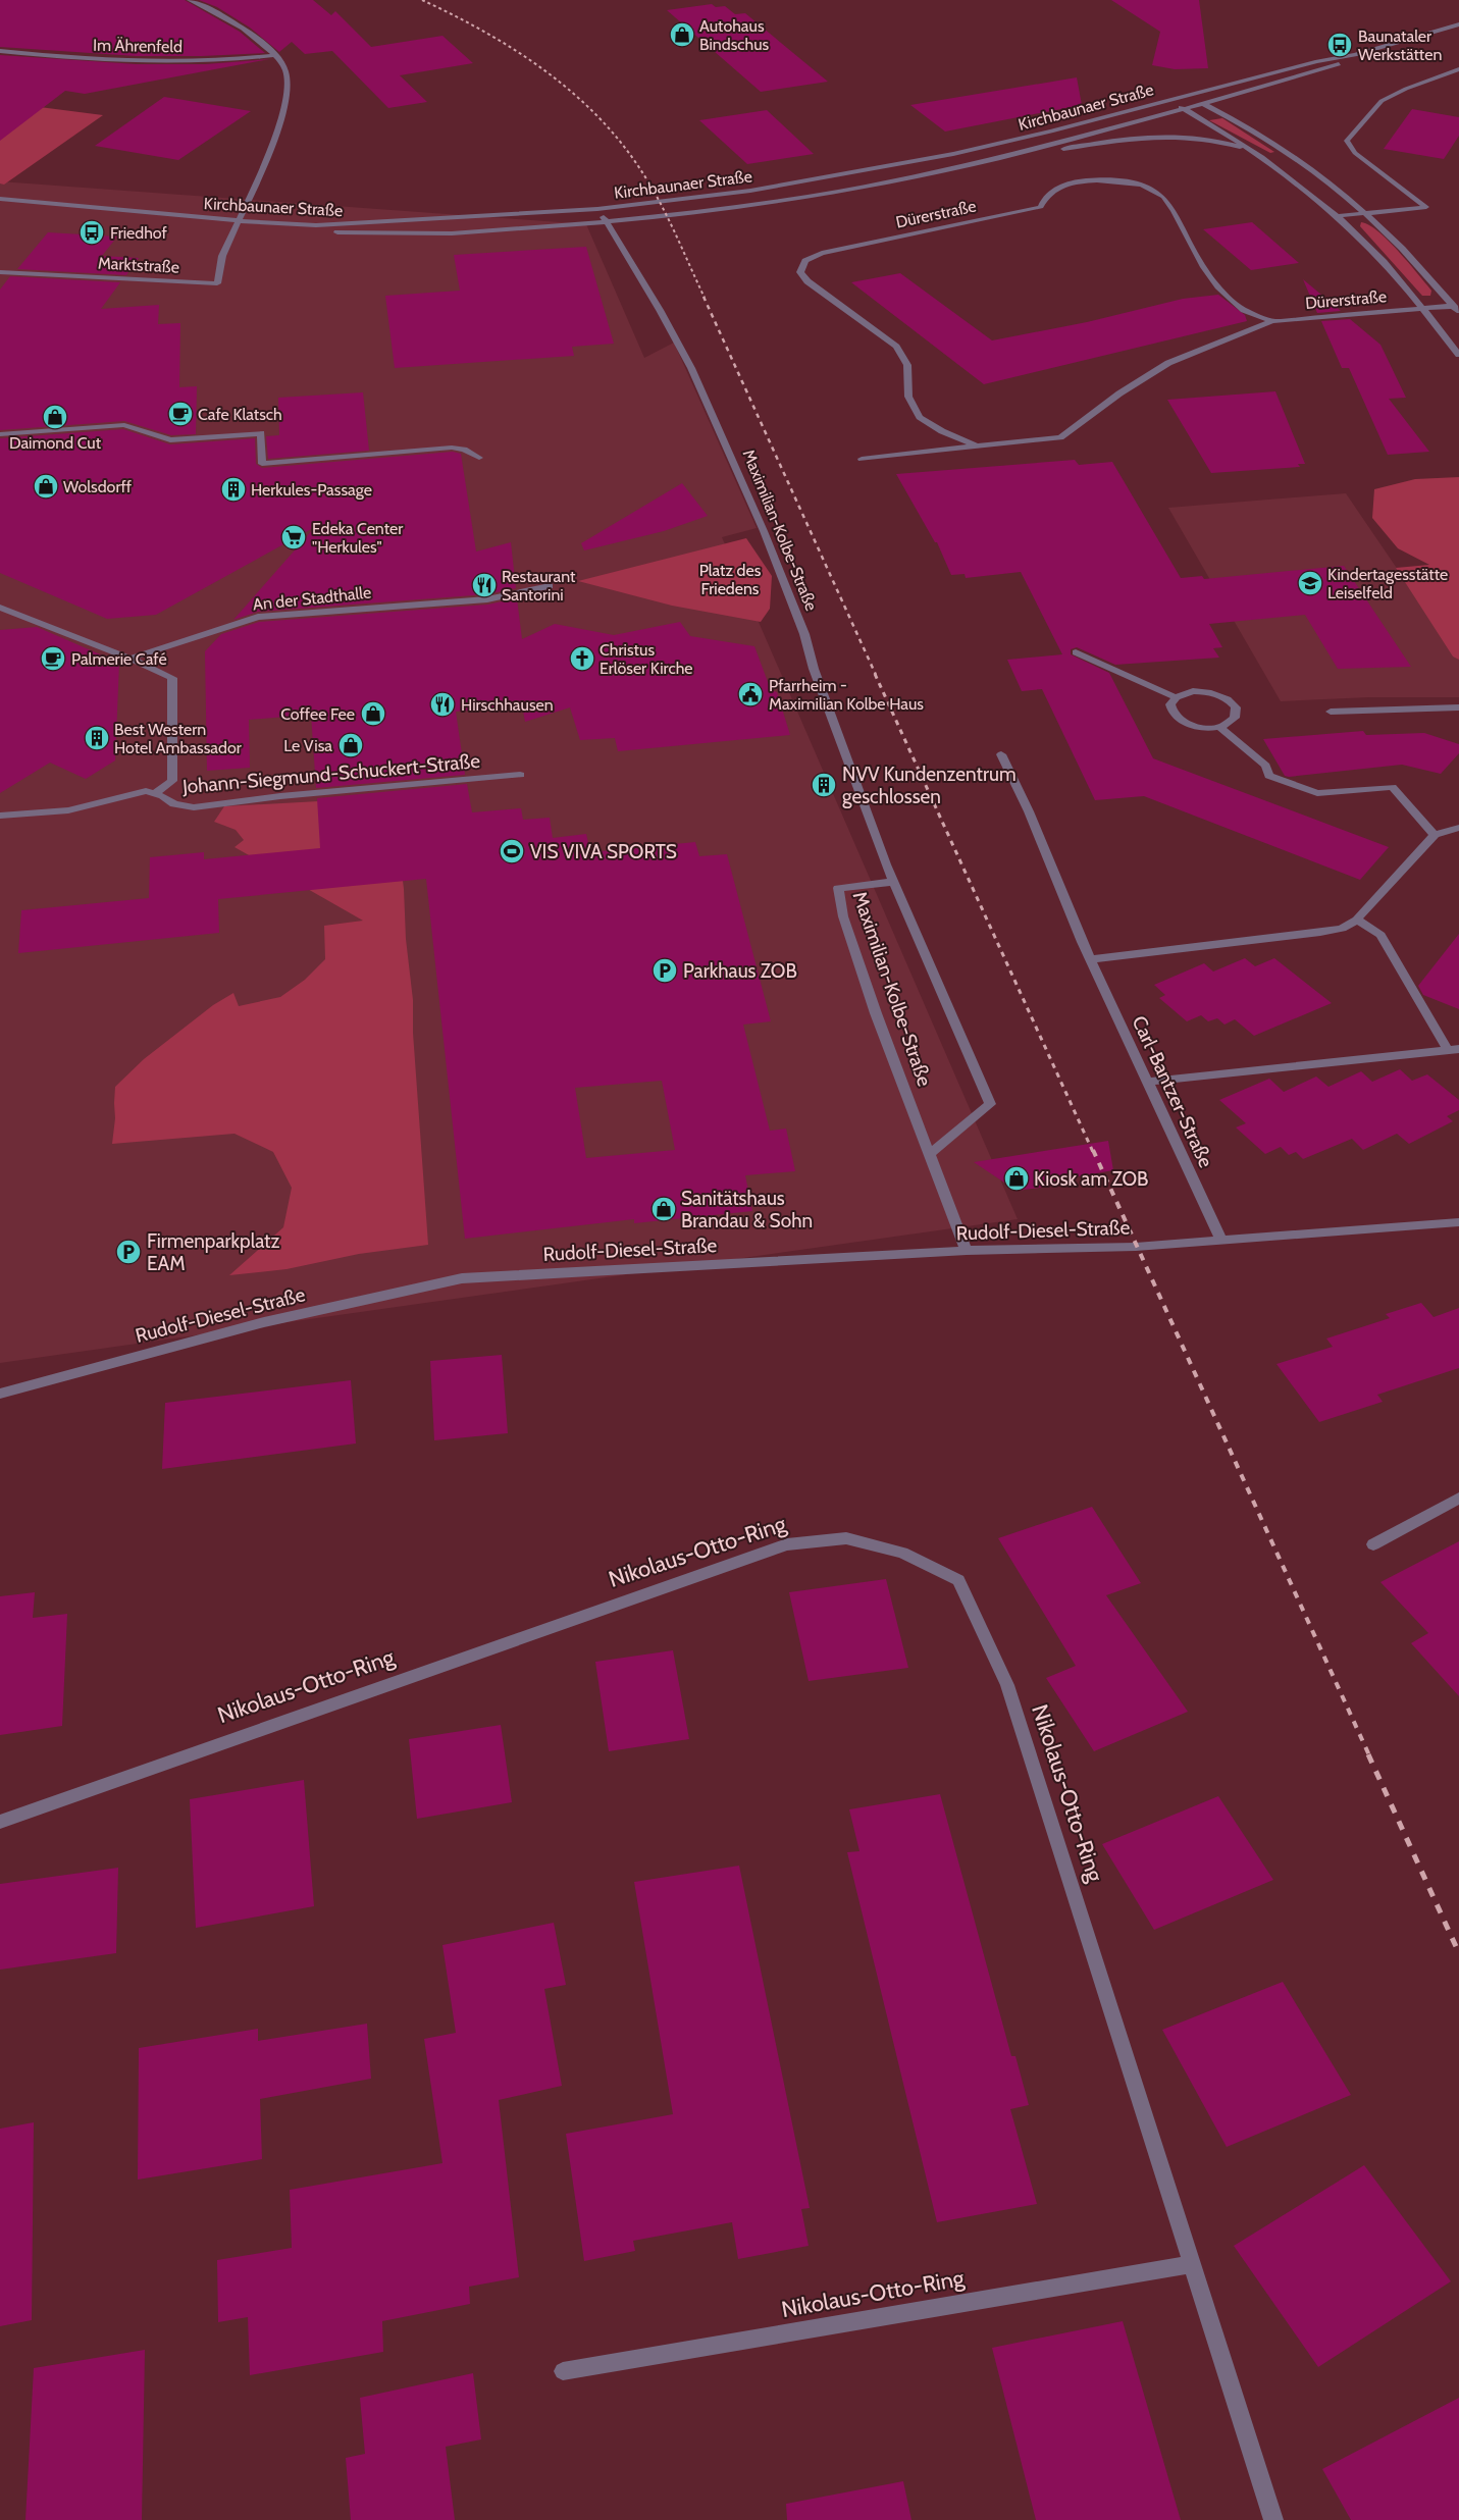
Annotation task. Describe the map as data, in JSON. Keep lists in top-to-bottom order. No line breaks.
{"streets":{"street":["Im Ährenfeld","Kirchbaunaer Straße","Dürerstraße","Marktstraße","Maximilian-Kolbe-Straße","An der Stadthalle","Johann-Siegmund-Schuckert-Straße","Carl-Bantzer-Straße","Rudolf-Diesel-Straße","Nikolaus-Otto-Ring"]},"crossings":[["Kirchbaunaer Straße","Marktstraße"],["Kirchbaunaer Straße","Maximilian-Kolbe-Straße"],["Maximilian-Kolbe-Straße","Rudolf-Diesel-Straße"],["Carl-Bantzer-Straße","Rudolf-Diesel-Straße"]],"parks":["Platz des Friedens"],"places":{"shop":["Autohaus Bindschus","Daimond Cut","Wolsdorff","Coffee Fee","Le Visa","Kiosk am ZOB","Sanitätshaus Brandau & Sohn"],"bus stop":["Baunataler Werkstätten","Friedhof"],"cafe":["Cafe Klatsch","Palmerie Café"],"building":["Herkules-Passage","Best Western Hotel Ambassador","NVV Kundenzentrum geschlossen"],"supermarket":["Edeka Center \"Herkules\""],"school or university":["Kindertagesstätte Leiselfeld"],"restaurant":["Restaurant Santorini","Hirschhausen"],"church":["Christus Erlöser Kirche"],"public building":["Pfarrheim - Maximilian Kolbe Haus"],"sports":["VIS VIVA SPORTS"],"parking":["Parkhaus ZOB","Firmenparkplatz EAM"]}}
